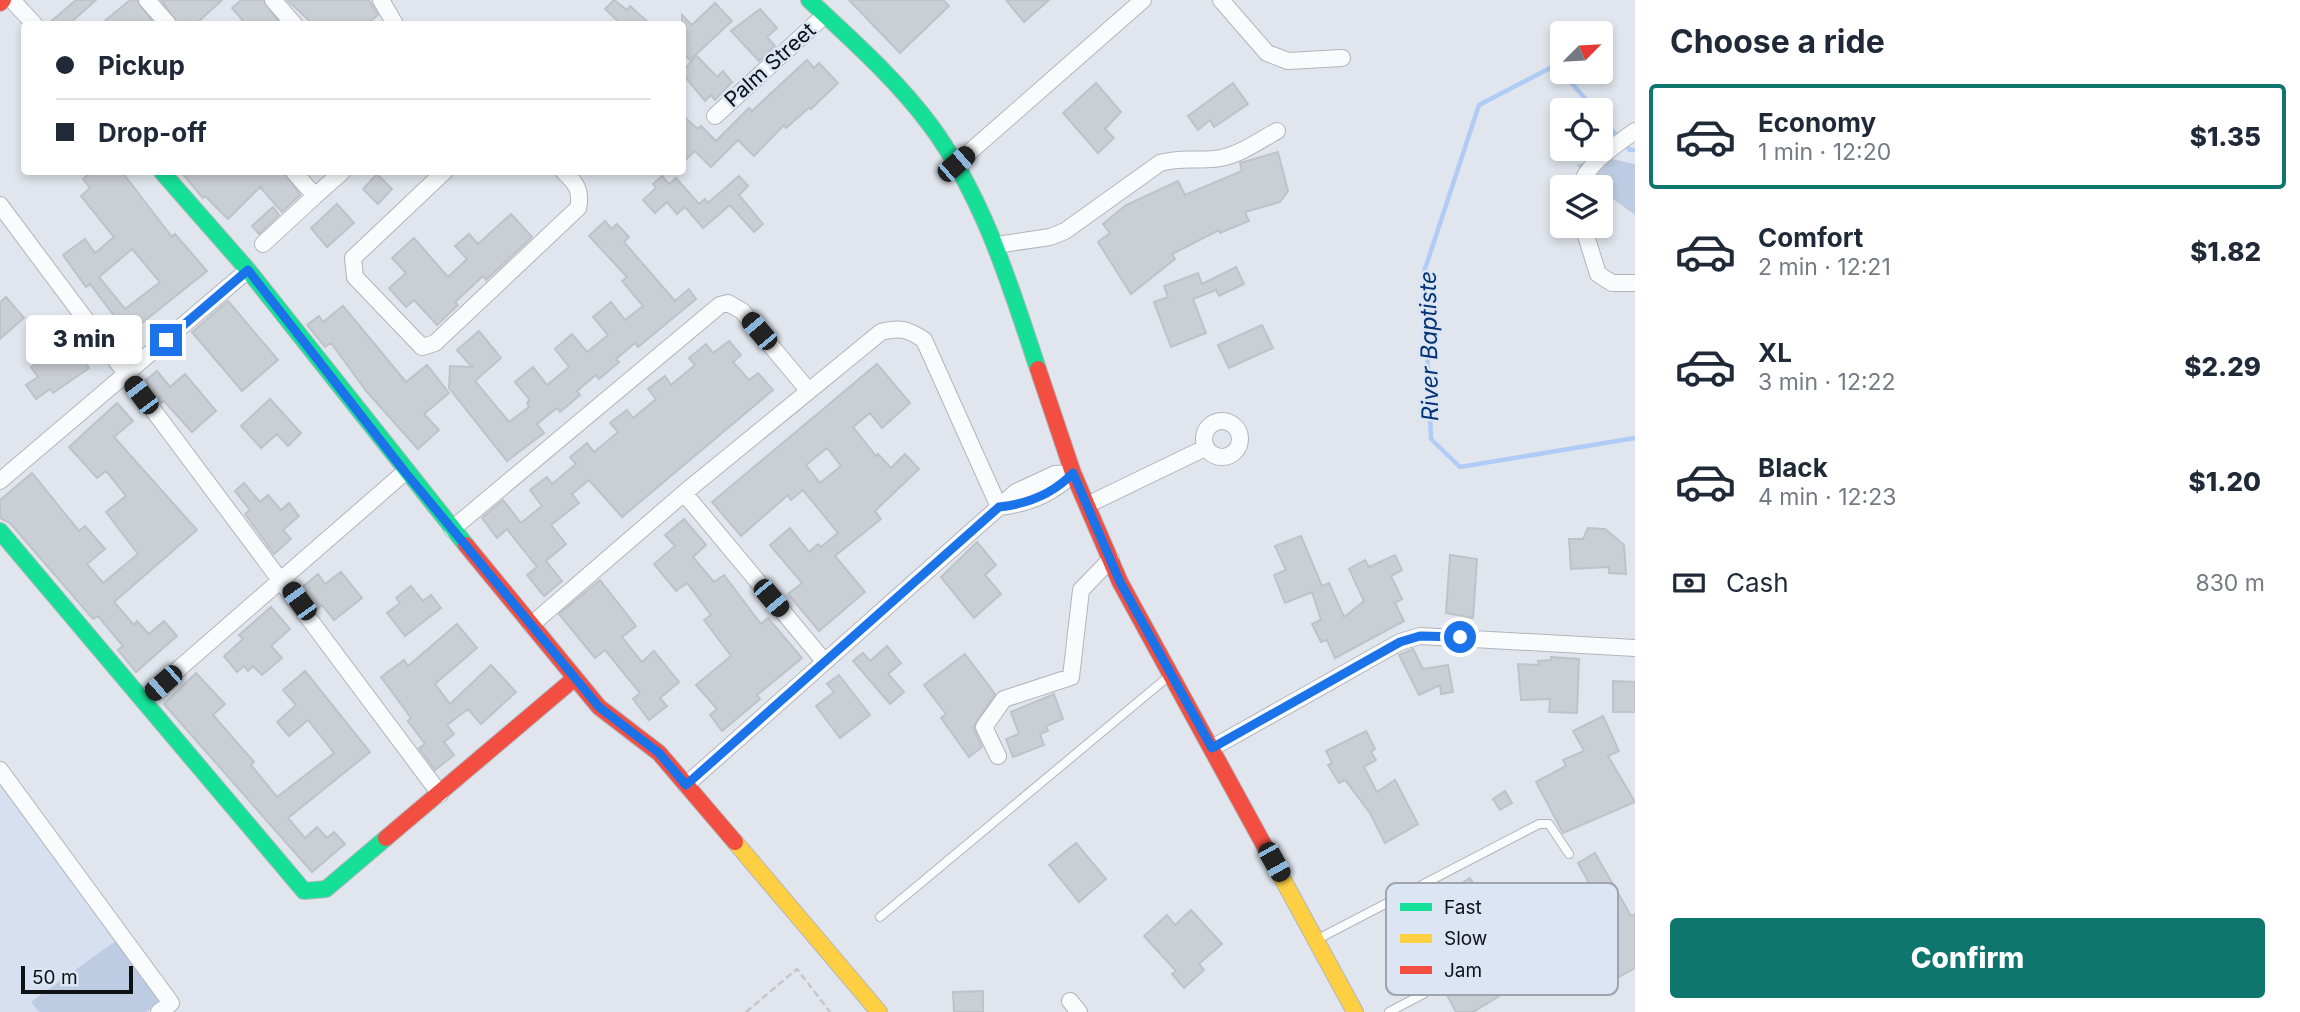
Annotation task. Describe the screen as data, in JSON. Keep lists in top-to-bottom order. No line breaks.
{"streets":{"street":["Palm Street"]},"water":["River Baptiste"],"legend":["Fast","Slow","Jam"],"scale_bar":"50 m","north":"top right","page":{"heading":"Choose a ride","banner":["Pickup","Drop-off"],"list":[{"name":"Economy","note":"1 min · 12:20","value":"$1.35"},{"name":"Comfort","note":"2 min · 12:21","value":"$1.82"},{"name":"XL","note":"3 min · 12:22","value":"$2.29"},{"name":"Black","note":"4 min · 12:23","value":"$1.20"}],"bubble":"3 min","pay":["Cash","830 m"],"buttons":"Confirm","scale":"50 m"}}
